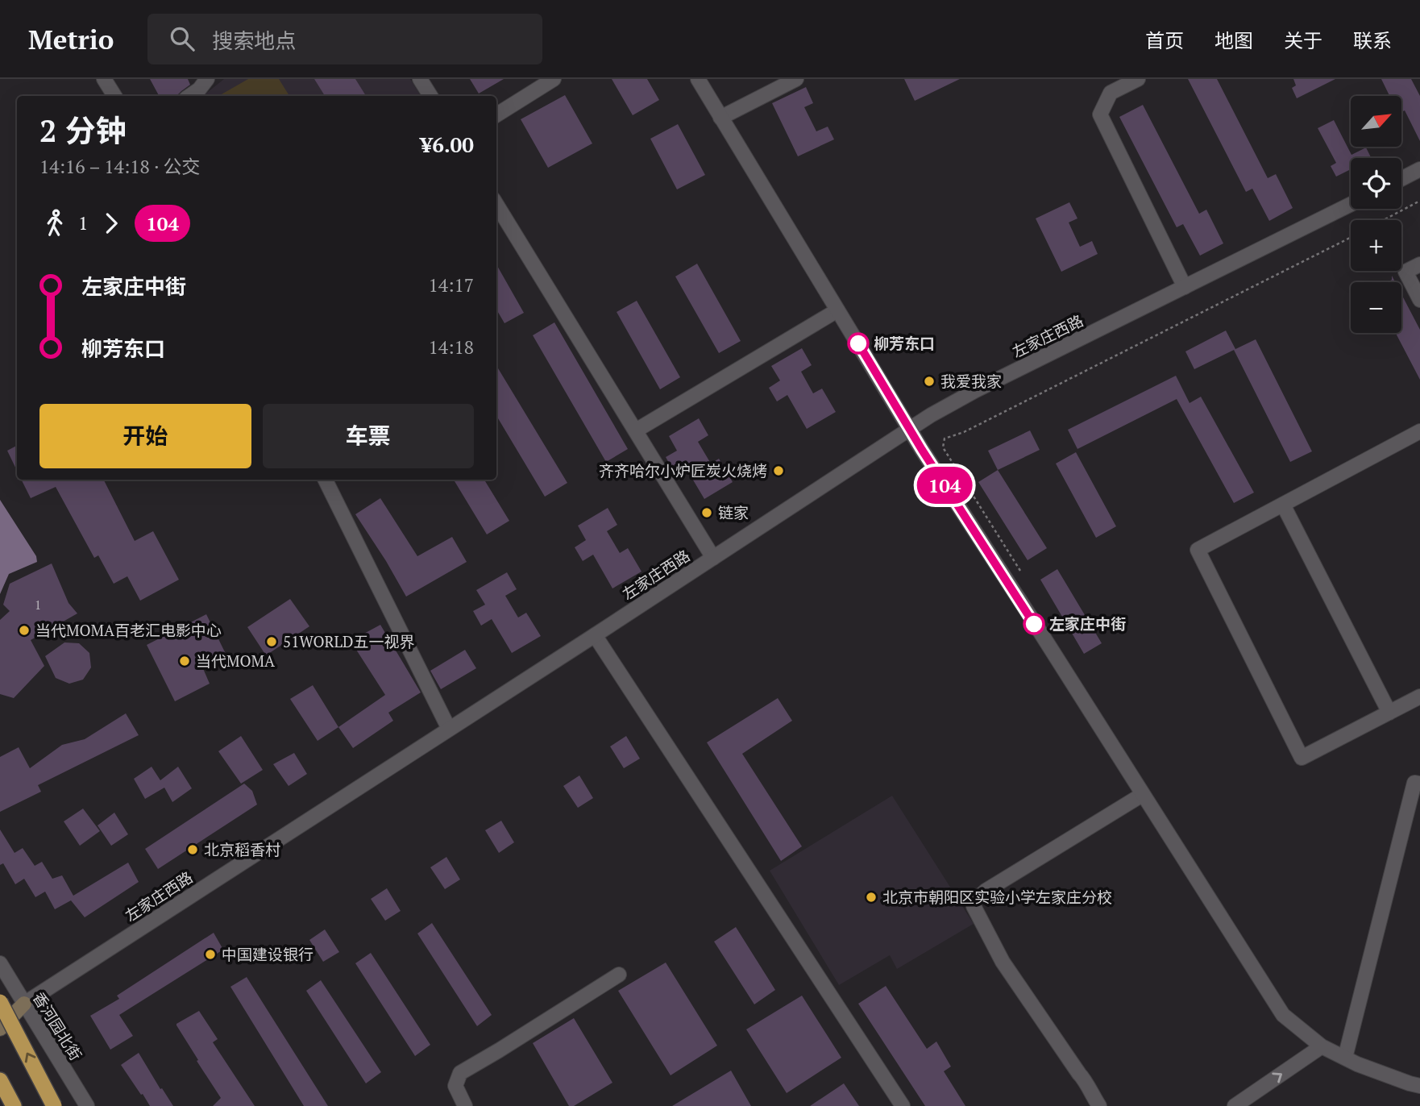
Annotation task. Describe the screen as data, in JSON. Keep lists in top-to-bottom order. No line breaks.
{"streets":{"main road":["左家庄西路"],"street":["香河园北街"]},"crossings":[["左家庄西路","香河园北街"]],"places":["柳芳东口","我爱我家","齐齐哈尔小炉匠炭火烧烤","链家","左家庄中街","当代MOMA百老汇电影中心","51WORLD五一视界","当代MOMA","北京稻香村","北京市朝阳区实验小学左家庄分校","中国建设银行"],"lines":["bus line 104"],"house_numbers":["1"],"north":"top right","page":{"header":"Metrio","search":"搜索地点","nav":["首页","地图","关于","联系"],"on_map":"104","map_buttons":["+","−"],"heading":["2 分钟","14:16 – 14:18 · 公交","¥6.00"],"legs":["1","104"],"list":[{"name":"左家庄中街","value":"14:17"},{"name":"柳芳东口","value":"14:18"}],"buttons":["开始","车票"]}}
